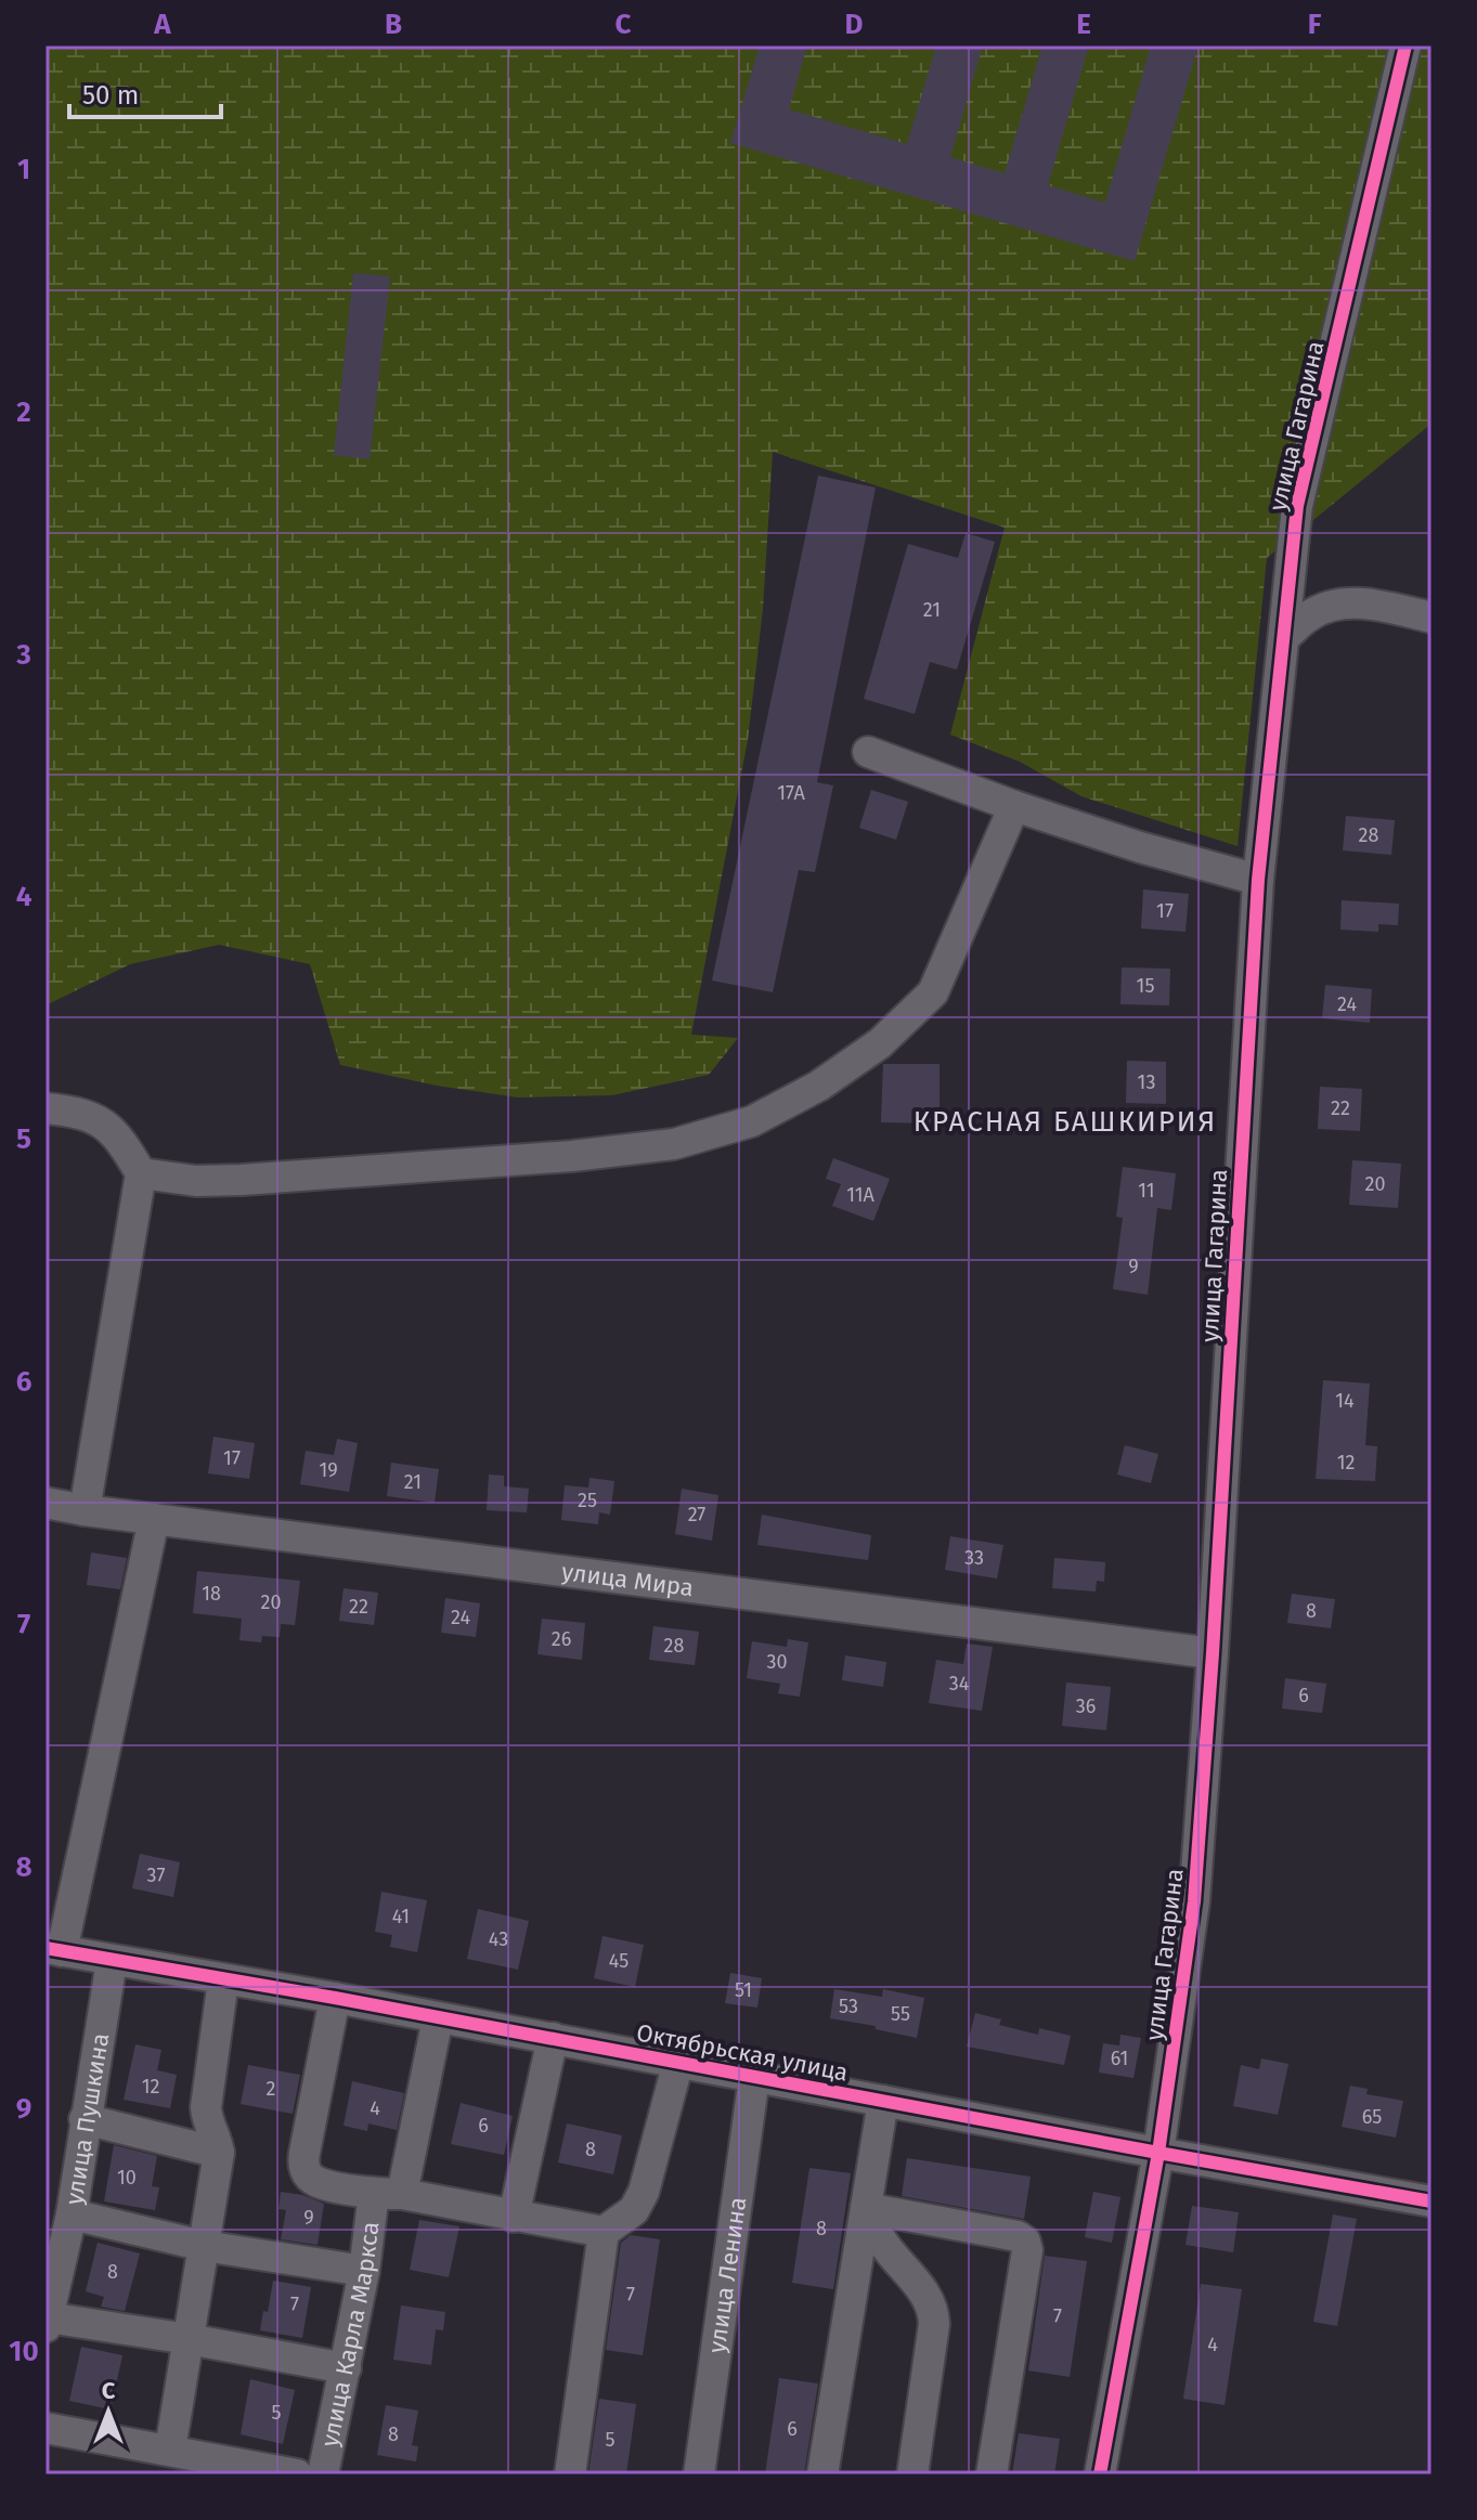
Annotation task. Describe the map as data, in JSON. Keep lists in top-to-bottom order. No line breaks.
{"streets":{"street":["улица Гагарина","улица Мира","Октябрьская улица","улица Пушкина","улица Ленина","улица Карла Маркса"]},"crossings":[["улица Гагарина","улица Мира"],["улица Гагарина","Октябрьская улица"],["Октябрьская улица","улица Пушкина"],["Октябрьская улица","улица Ленина"],["Октябрьская улица","улица Карла Маркса"]],"districts":["КРАСНАЯ БАШКИРИЯ"],"house_numbers":["21","17А","28","17","15","24","13","22","20","11","11А","9","14","17","12","19","21","25","27","33","18","20","22","8","24","26","28","30","34","6","36","37","41","43","45","51","53","55","61","12","2","4","65","6","8","10","9","8","8","7","7","7","4","5","6","8","5"],"scale_bar":"50 m","north":"top","grid":{"columns":["A","B","C","D","E","F"],"rows":["1","2","3","4","5","6","7","8","9","10"]}}
